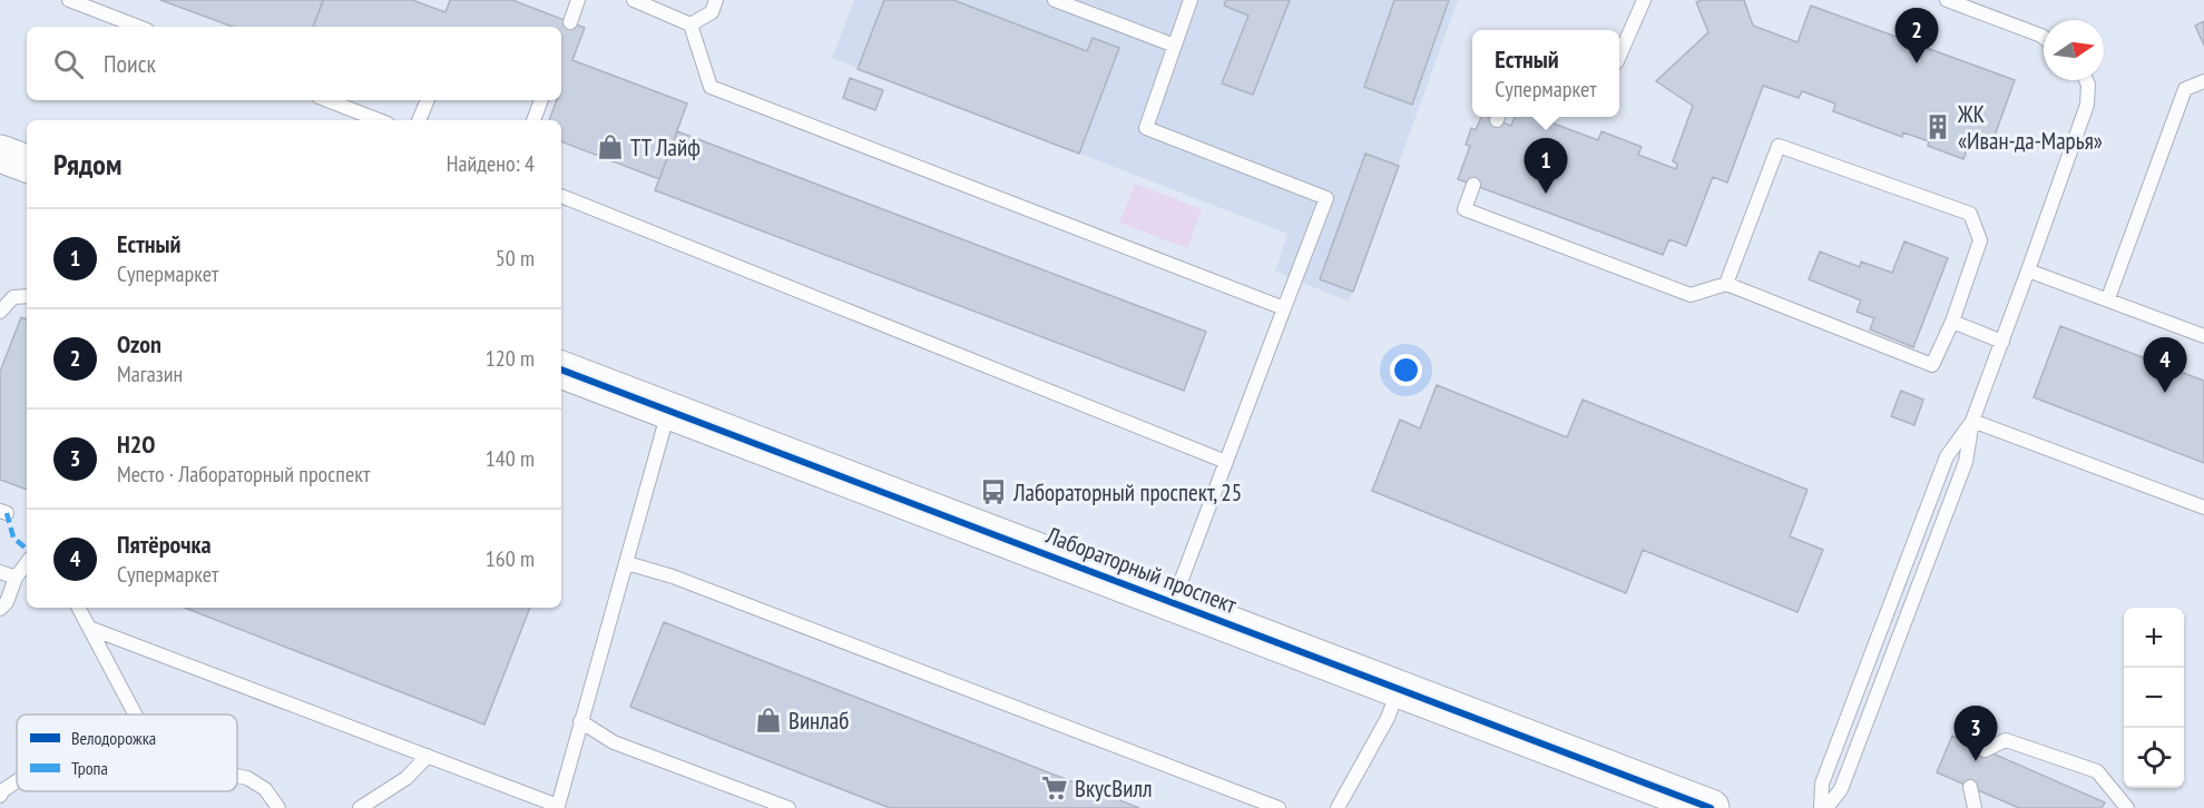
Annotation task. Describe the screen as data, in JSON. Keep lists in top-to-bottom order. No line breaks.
{"streets":{"street":["Лабораторный проспект"]},"places":{"building":["ЖК «Иван-да-Марья»"],"shop":["ТТ Лайф","Винлаб"],"bus stop":["Лабораторный проспект, 25"],"supermarket":["ВкусВилл"]},"legend":["Велодорожка","Тропа"],"north":"right","page":{"pins":["2","1","4","3"],"search":"Поиск","popup":["Естный","Супермаркет"],"heading":["Рядом","Найдено: 4"],"list":[{"mark":"1","name":"Естный","note":"Супермаркет","value":"50 m"},{"mark":"2","name":"Ozon","note":"Магазин","value":"120 m"},{"mark":"3","name":"H2O","note":"Место · Лабораторный проспект","value":"140 m"},{"mark":"4","name":"Пятёрочка","note":"Супермаркет","value":"160 m"}],"map_buttons":["+","−"]}}
